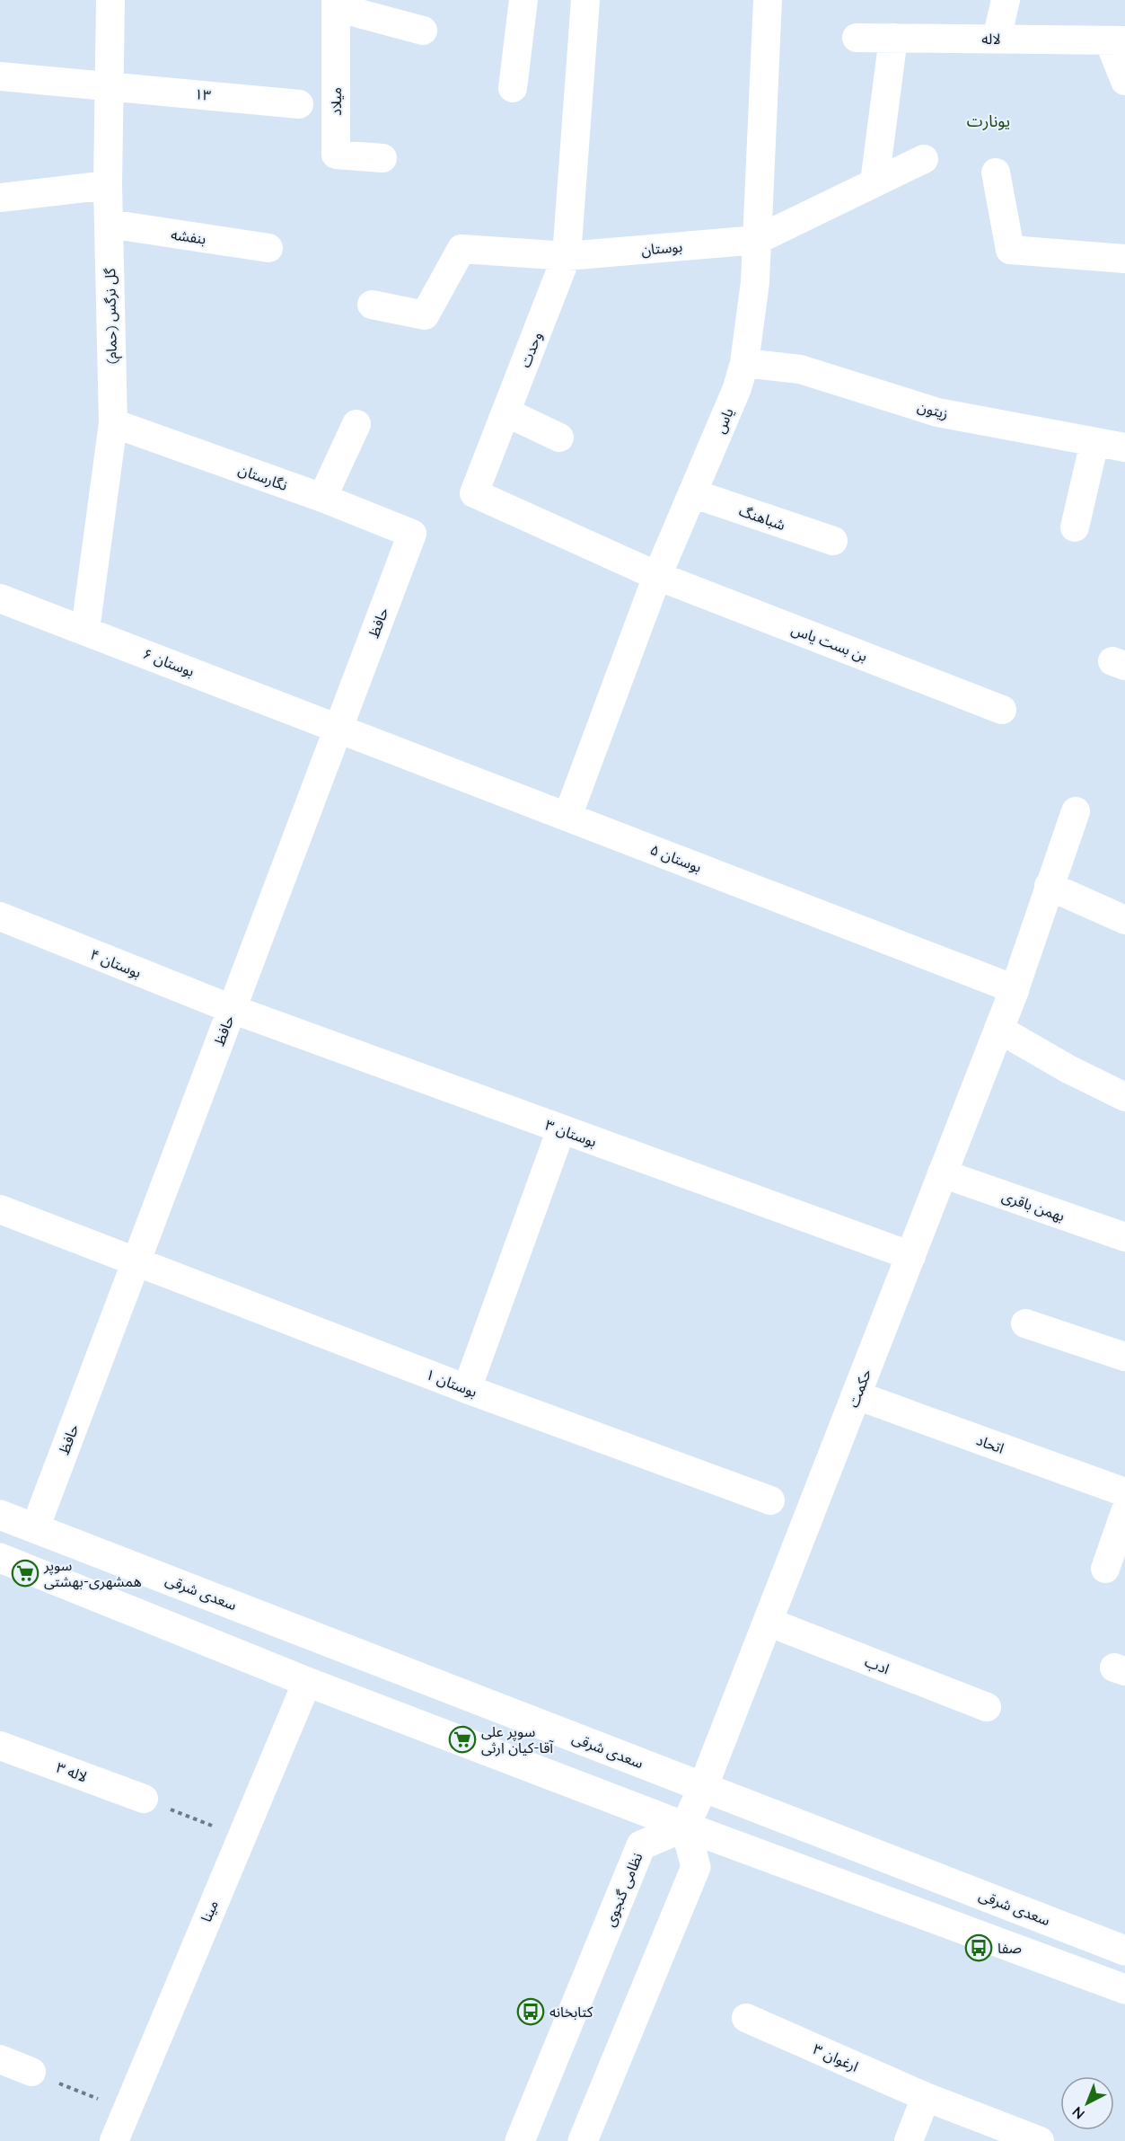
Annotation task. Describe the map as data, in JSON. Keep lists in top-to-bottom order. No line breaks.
{"streets":{"main road":["حکمت","سعدی شرقی","نظامی گنجوی"],"street":["لاله","۱۳","میلاد","بنفشه","بوستان","گل نرگس (حمام)","وحدت","زیتون","یاس","نگارستان","شباهنگ","حافظ","بن بست یاس","بوستان ۶","بوستان ۵","بوستان ۴","بوستان ۳","بهمن باقری","بوستان ۱","اتحاد","ادب","لاله ۳","مینا","ارغوان ۳"]},"crossings":[["۱۳","گل نرگس (حمام)"],["بنفشه","گل نرگس (حمام)"],["بوستان","وحدت"],["بوستان","یاس"],["گل نرگس (حمام)","نگارستان"],["گل نرگس (حمام)","بوستان ۶"],["وحدت","یاس"],["وحدت","بن بست یاس"],["زیتون","یاس"],["یاس","شباهنگ"],["یاس","بن بست یاس"],["یاس","بوستان ۵"],["نگارستان","حافظ"],["حافظ","بوستان ۶"],["حافظ","بوستان ۵"],["حافظ","بوستان ۴"],["حافظ","بوستان ۳"],["حافظ","بوستان ۱"],["حافظ","سعدی شرقی"],["بوستان ۶","بوستان ۵"],["بوستان ۵","حکمت"],["بوستان ۴","بوستان ۳"],["بوستان ۳","حکمت"],["بهمن باقری","حکمت"],["حکمت","اتحاد"],["حکمت","سعدی شرقی"],["حکمت","ادب"],["حکمت","نظامی گنجوی"]],"districts":["یونارت"],"places":{"supermarket":["سوپر همشهری-بهشتی","سوپر علی آقا-کیان ارثی"],"bus stop":["صفا","کتابخانه"]},"north":"bottom left"}
